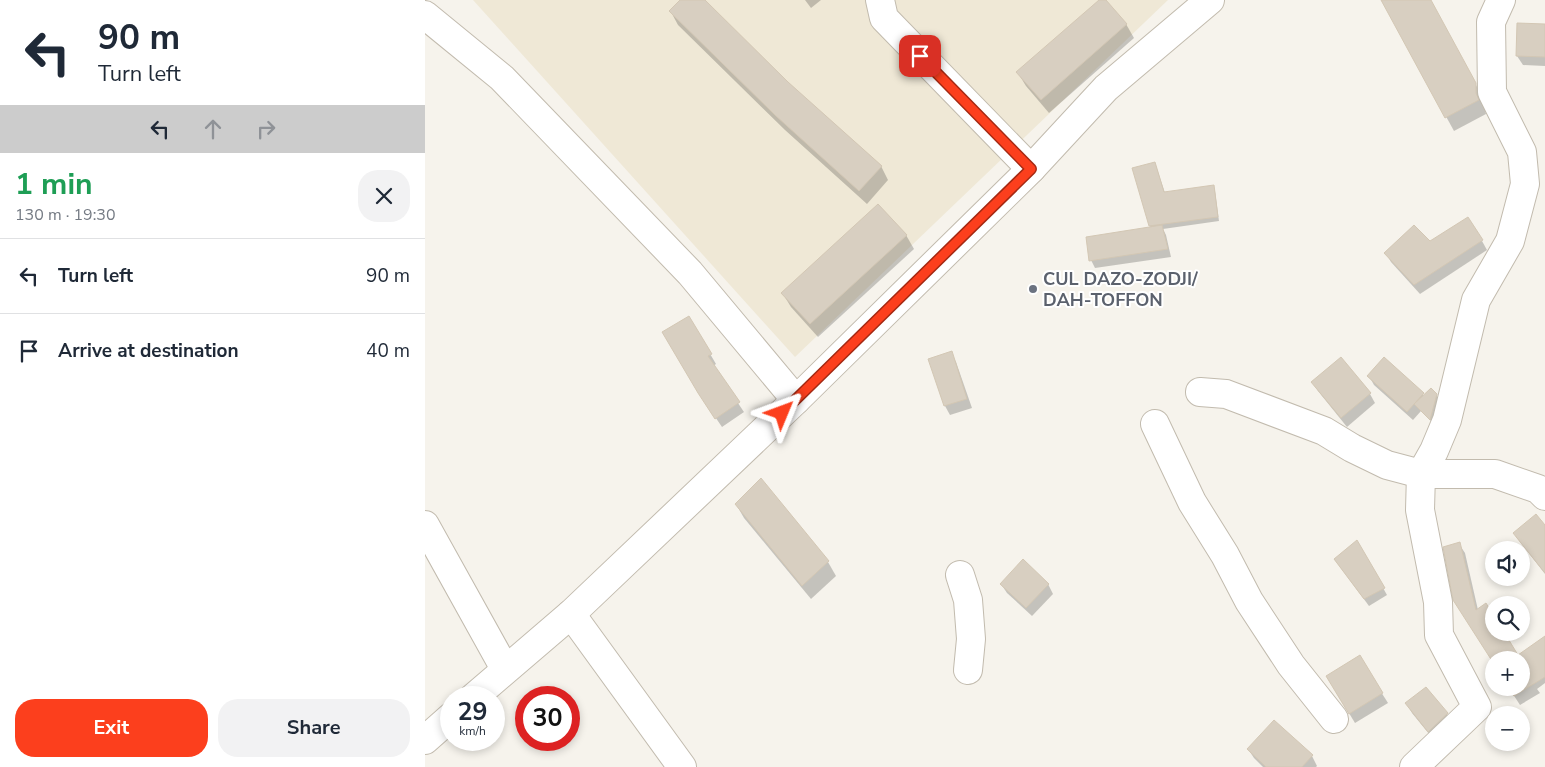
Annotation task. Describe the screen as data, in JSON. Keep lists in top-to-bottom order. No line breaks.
{"places":["CUL DAZO-ZODJI/ DAH-TOFFON"],"page":{"turn":["90 m","Turn left"],"heading":["1 min","130 m · 19:30"],"list":[{"name":"Turn left","value":"90 m"},{"name":"Arrive at destination","value":"40 m"}],"map_buttons":["+","−"],"speed":"29 km/h","limit":"30","buttons":["Exit","Share"]}}
